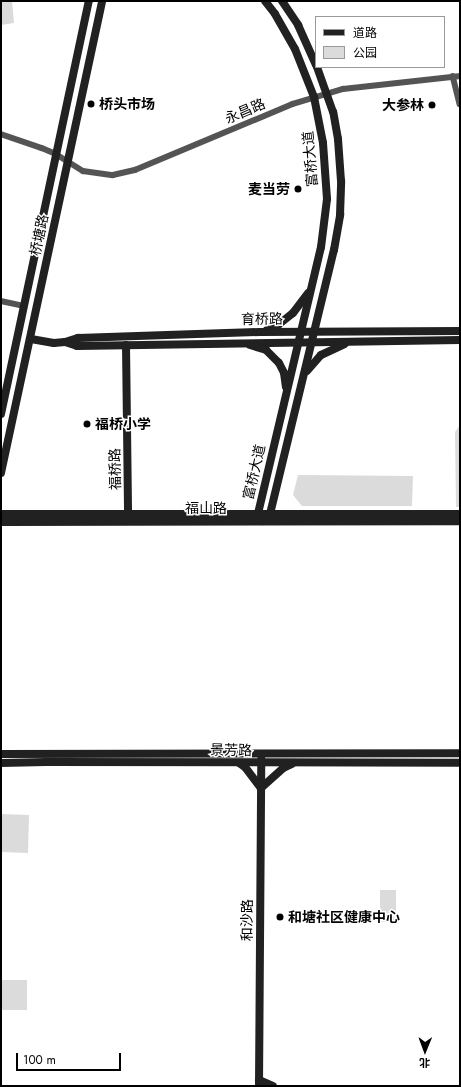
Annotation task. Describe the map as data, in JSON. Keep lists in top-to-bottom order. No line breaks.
{"streets":{"street":["永昌路","富桥大道","桥塘路","育桥路","福桥路","福山路","景芳路","和沙路"]},"crossings":[["永昌路","富桥大道"],["永昌路","桥塘路"],["富桥大道","育桥路"],["富桥大道","福山路"],["桥塘路","育桥路"],["育桥路","福桥路"],["福桥路","福山路"],["景芳路","和沙路"]],"places":["桥头市场","大参林","麦当劳","福桥小学","和塘社区健康中心"],"legend":["道路","公园"],"scale_bar":"100 m","north":"bottom"}
